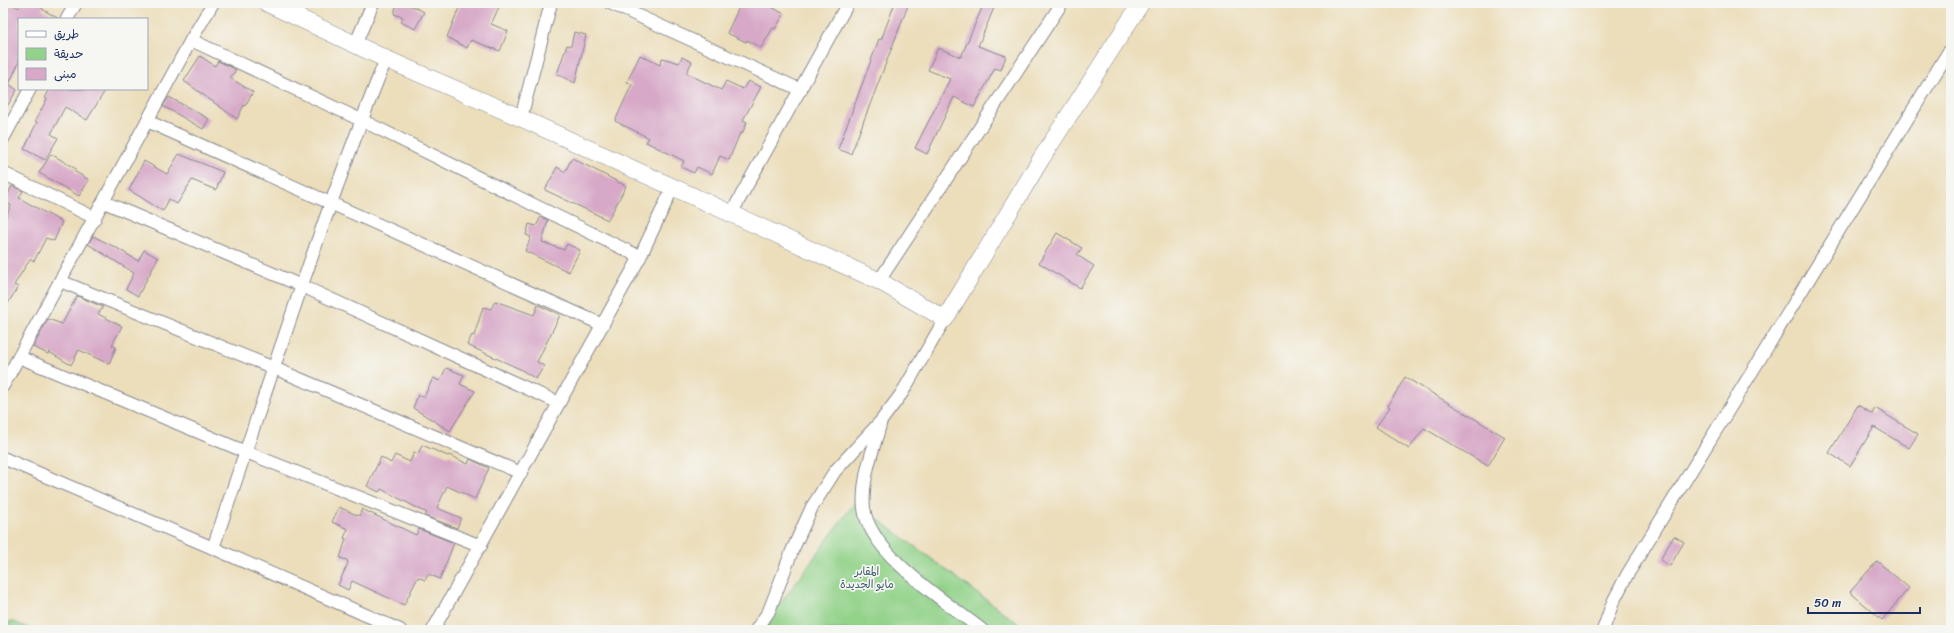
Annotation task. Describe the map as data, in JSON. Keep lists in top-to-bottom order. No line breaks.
{"parks":["المقابر مايو الجديدة"],"legend":["طريق","حديقة","مبنى"],"scale_bar":"50 m"}
